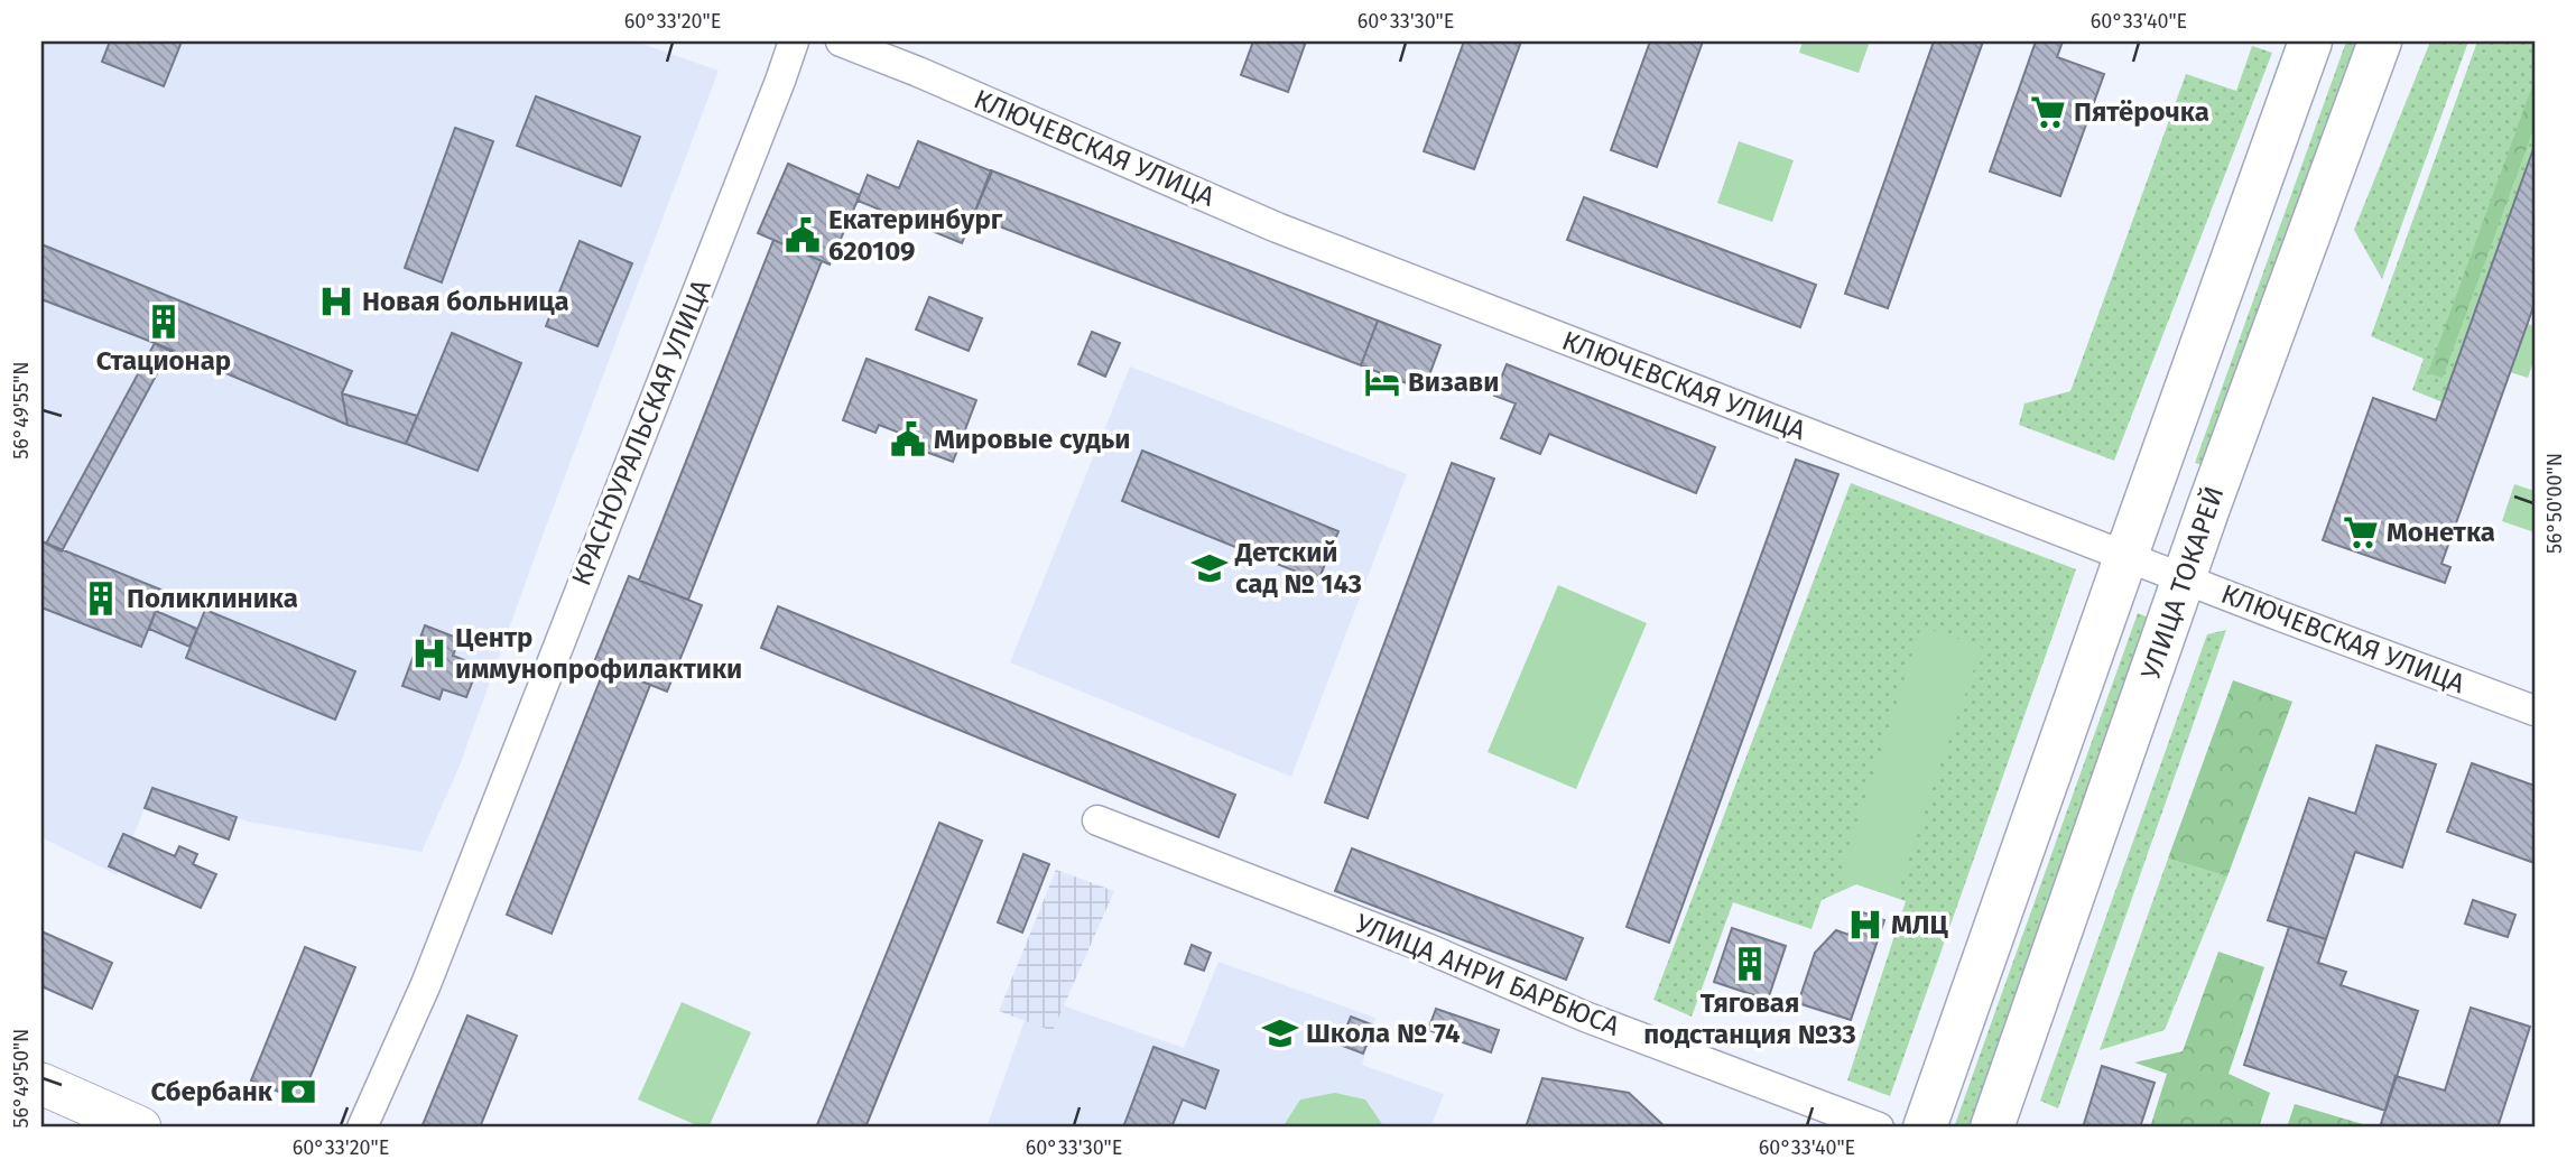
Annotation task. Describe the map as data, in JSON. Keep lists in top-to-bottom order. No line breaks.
{"streets":{"main road":["УЛИЦА ТОКАРЕЙ"],"street":["КЛЮЧЕВСКАЯ УЛИЦА","КРАСНОУРАЛЬСКАЯ УЛИЦА","УЛИЦА АНРИ БАРБЮСА"]},"crossings":[["КЛЮЧЕВСКАЯ УЛИЦА","УЛИЦА ТОКАРЕЙ"]],"places":{"supermarket":["Пятёрочка","Монетка"],"public building":["Екатеринбург 620109","Мировые судьи"],"hospital":["Новая больница","Центр иммунопрофилактики","МЛЦ"],"building":["Стационар","Поликлиника","Тяговая подстанция №33"],"hotel":["Визави"],"school or university":["Детский сад № 143","Школа № 74"],"bank":["Сбербанк"]},"coordinates":["60°33'20\"E","60°33'30\"E","60°33'40\"E","56°49'55\"N","56°50'00\"N","56°49'50\"N"]}
